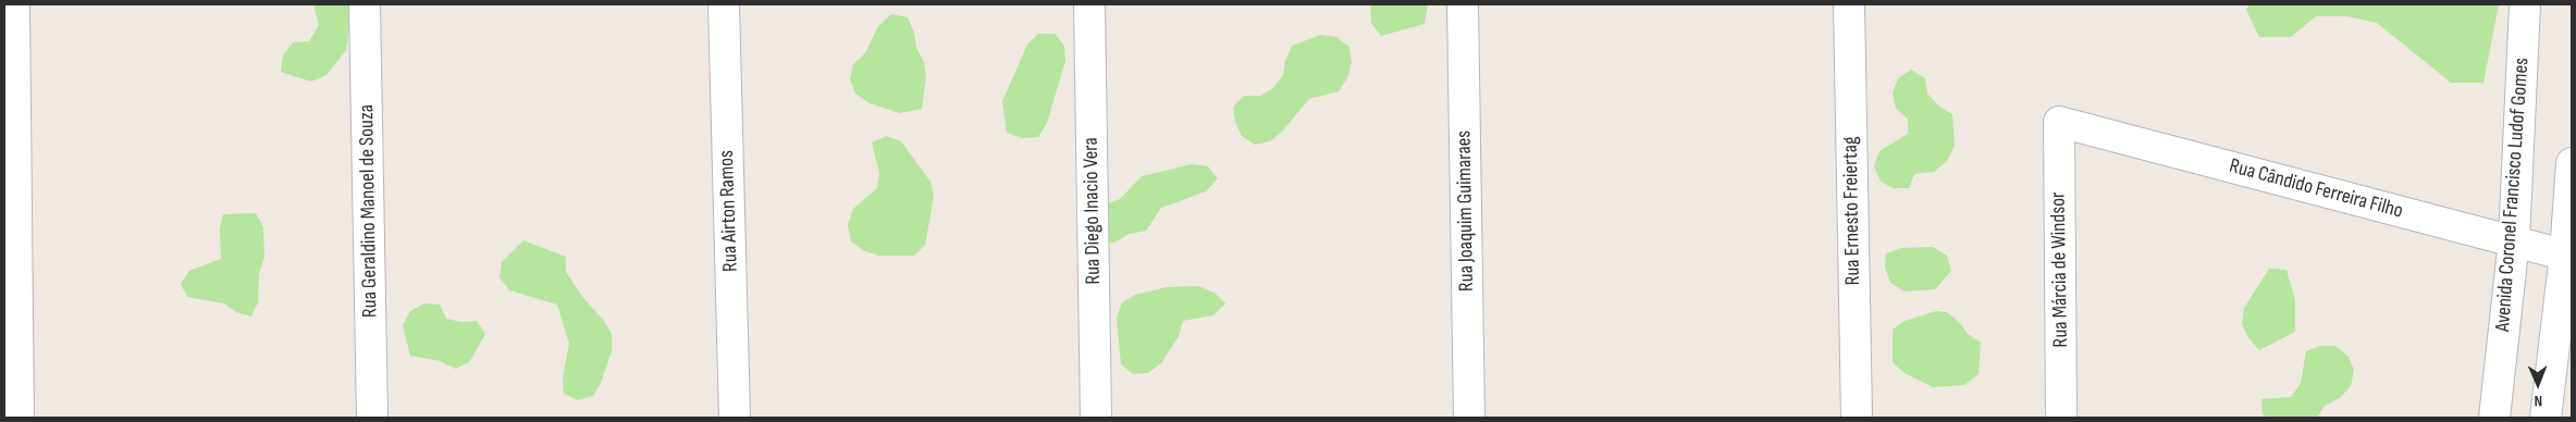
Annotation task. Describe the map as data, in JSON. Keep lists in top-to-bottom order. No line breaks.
{"streets":{"street":["Rua Cândido Ferreira Filho","Avenida Coronel Francisco Ludof Gomes","Rua Geraldino Manoel de Souza","Rua Airton Ramos","Rua Diego Inacio Vera","Rua Joaquim Guimaraes","Rua Ernesto Freiertag","Rua Márcia de Windsor"]},"crossings":[["Rua Cândido Ferreira Filho","Avenida Coronel Francisco Ludof Gomes"],["Rua Cândido Ferreira Filho","Rua Márcia de Windsor"]],"north":"bottom"}
